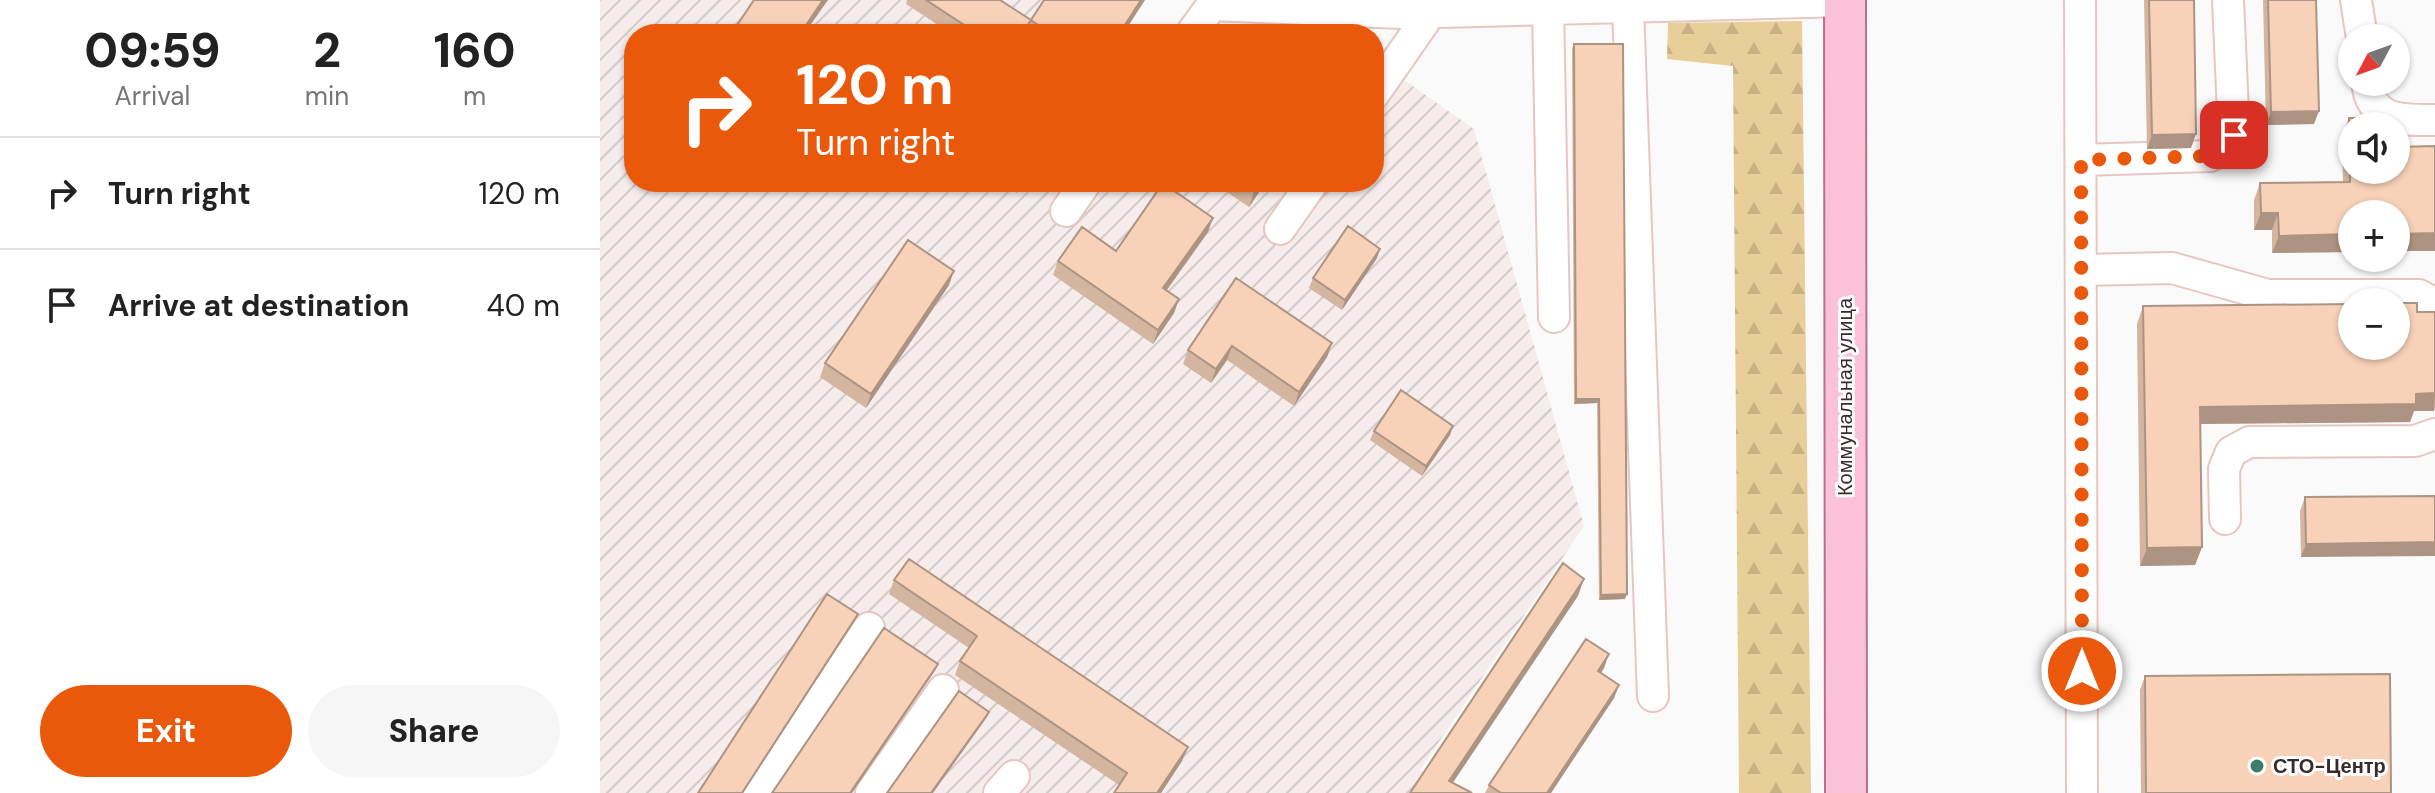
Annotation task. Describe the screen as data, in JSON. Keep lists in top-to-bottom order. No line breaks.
{"streets":{"main road":["Коммунальная улица"]},"places":["СТО-Центр"],"north":"bottom left","page":{"eta":["09:59","Arrival","2","min","160","m"],"map_buttons":["+","−"],"turn":["120 m","Turn right"],"list":[{"name":"Turn right","value":"120 m"},{"name":"Arrive at destination","value":"40 m"}],"buttons":["Exit","Share"]}}
